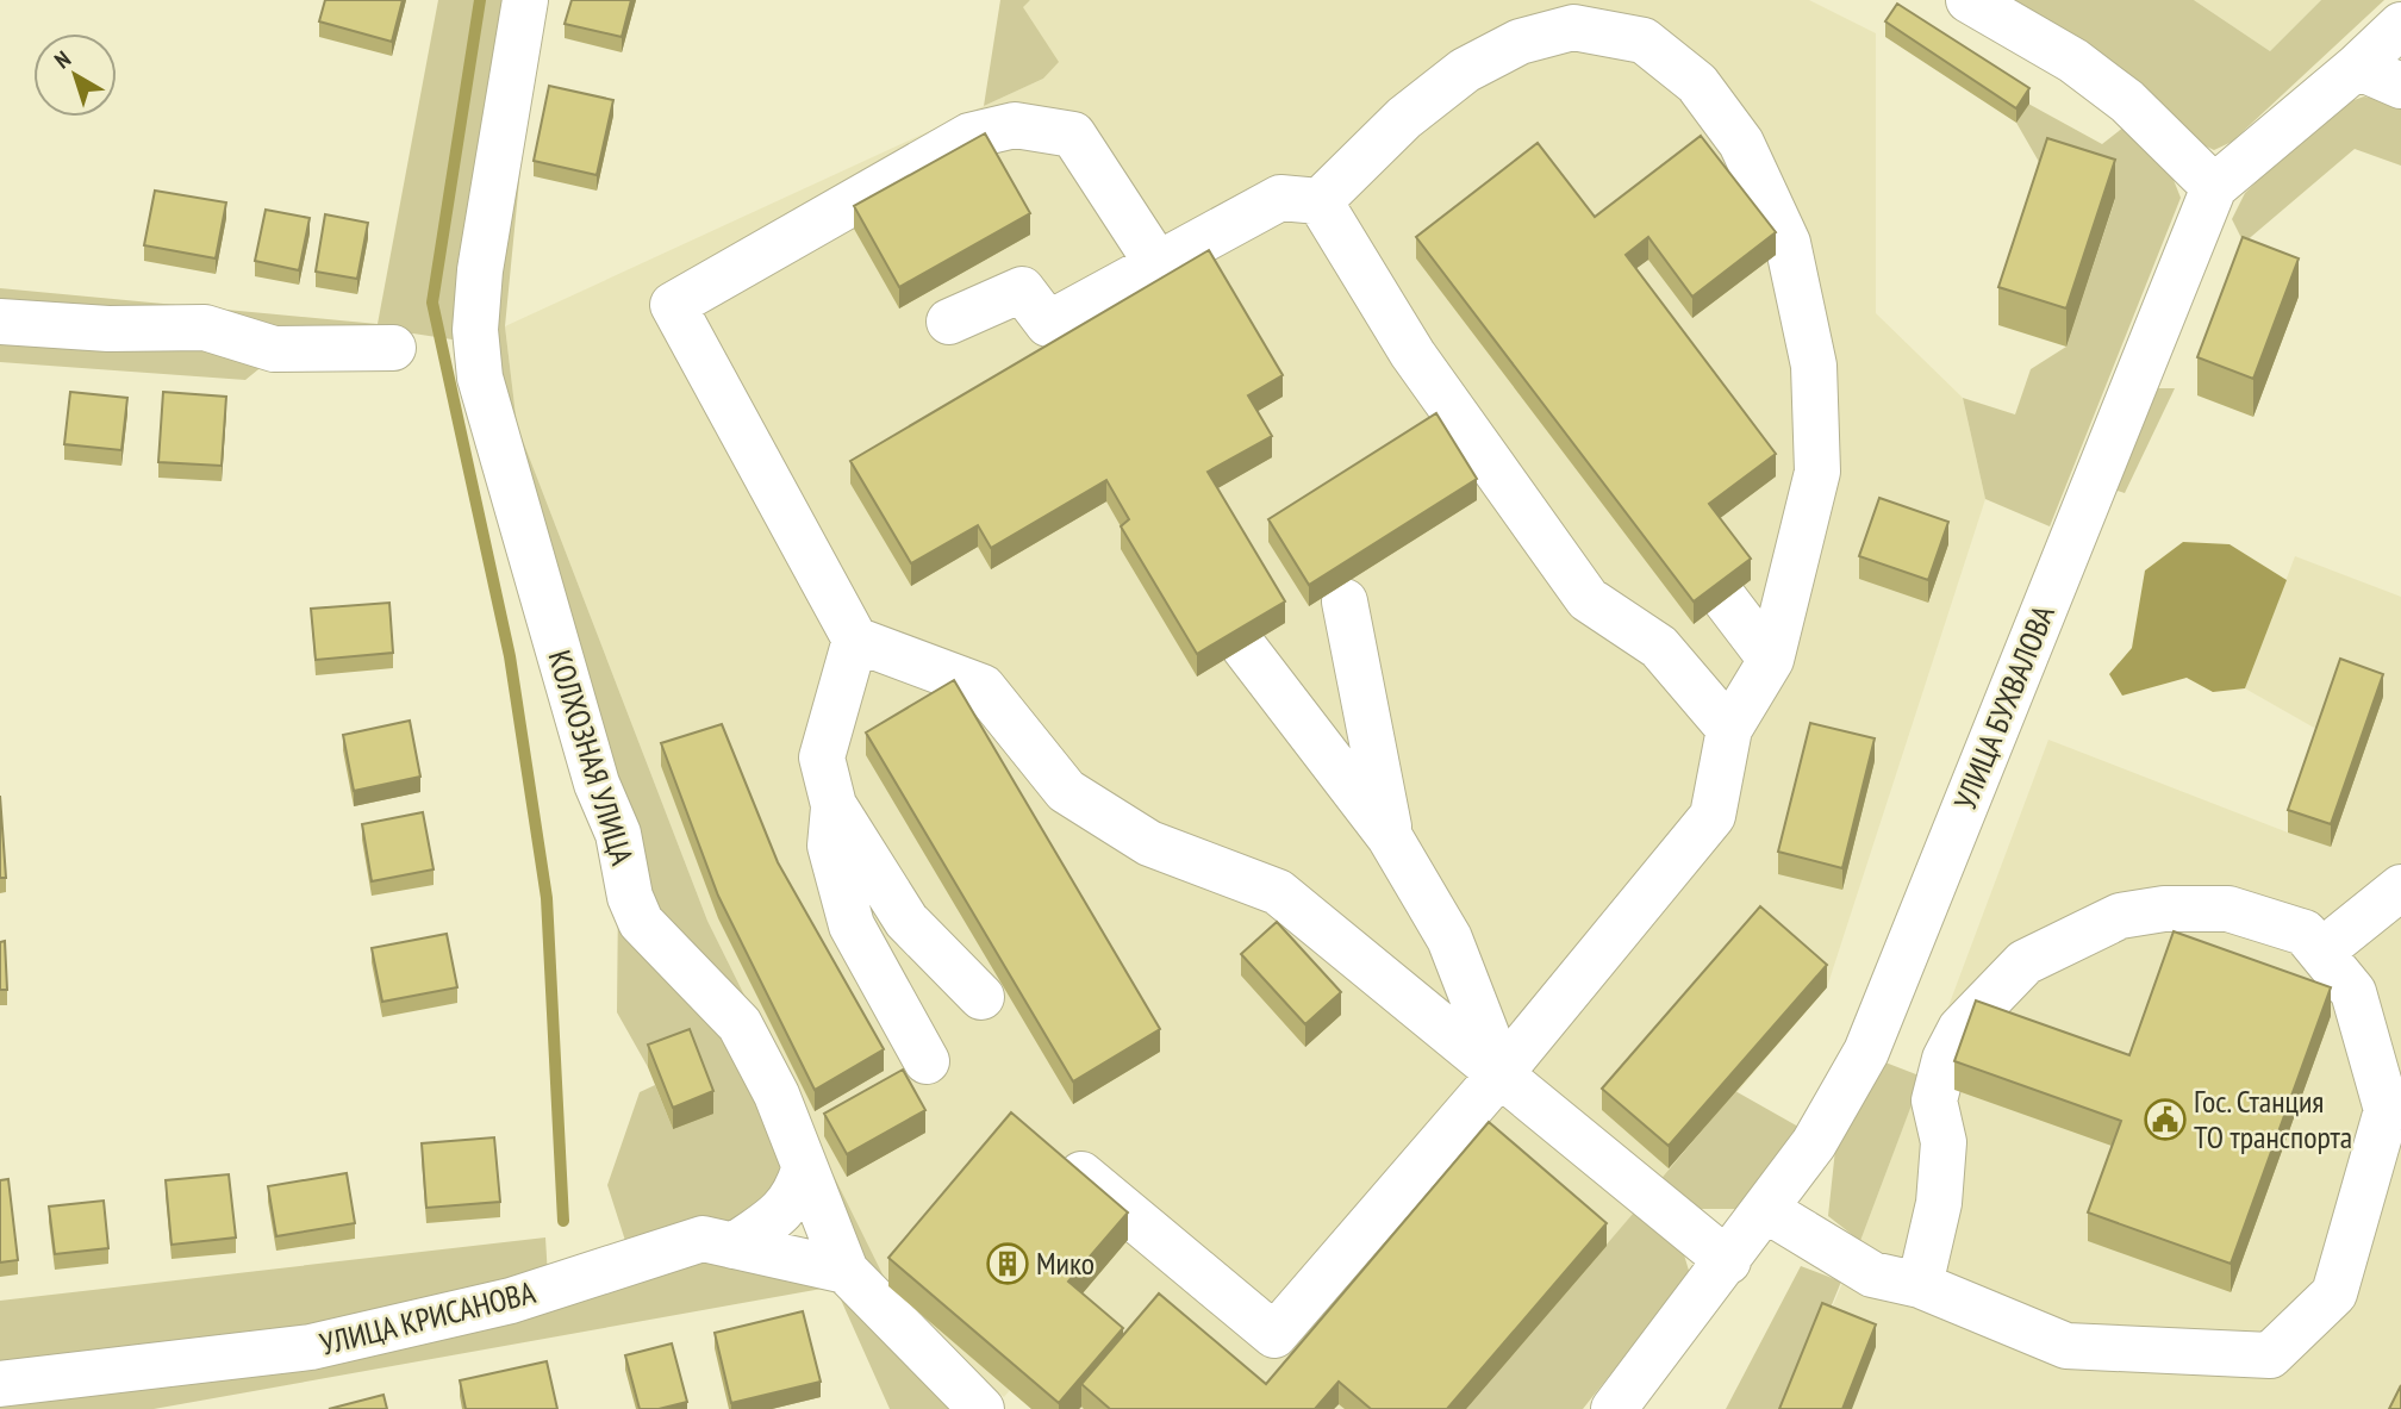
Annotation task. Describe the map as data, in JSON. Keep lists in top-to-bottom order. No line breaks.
{"streets":{"street":["УЛИЦА БУХВАЛОВА","КОЛХОЗНАЯ УЛИЦА","УЛИЦА КРИСАНОВА"]},"crossings":[["КОЛХОЗНАЯ УЛИЦА","УЛИЦА КРИСАНОВА"]],"places":{"public building":["Гос. Станция ТО транспорта"],"building":["Мико"]},"north":"top left"}
